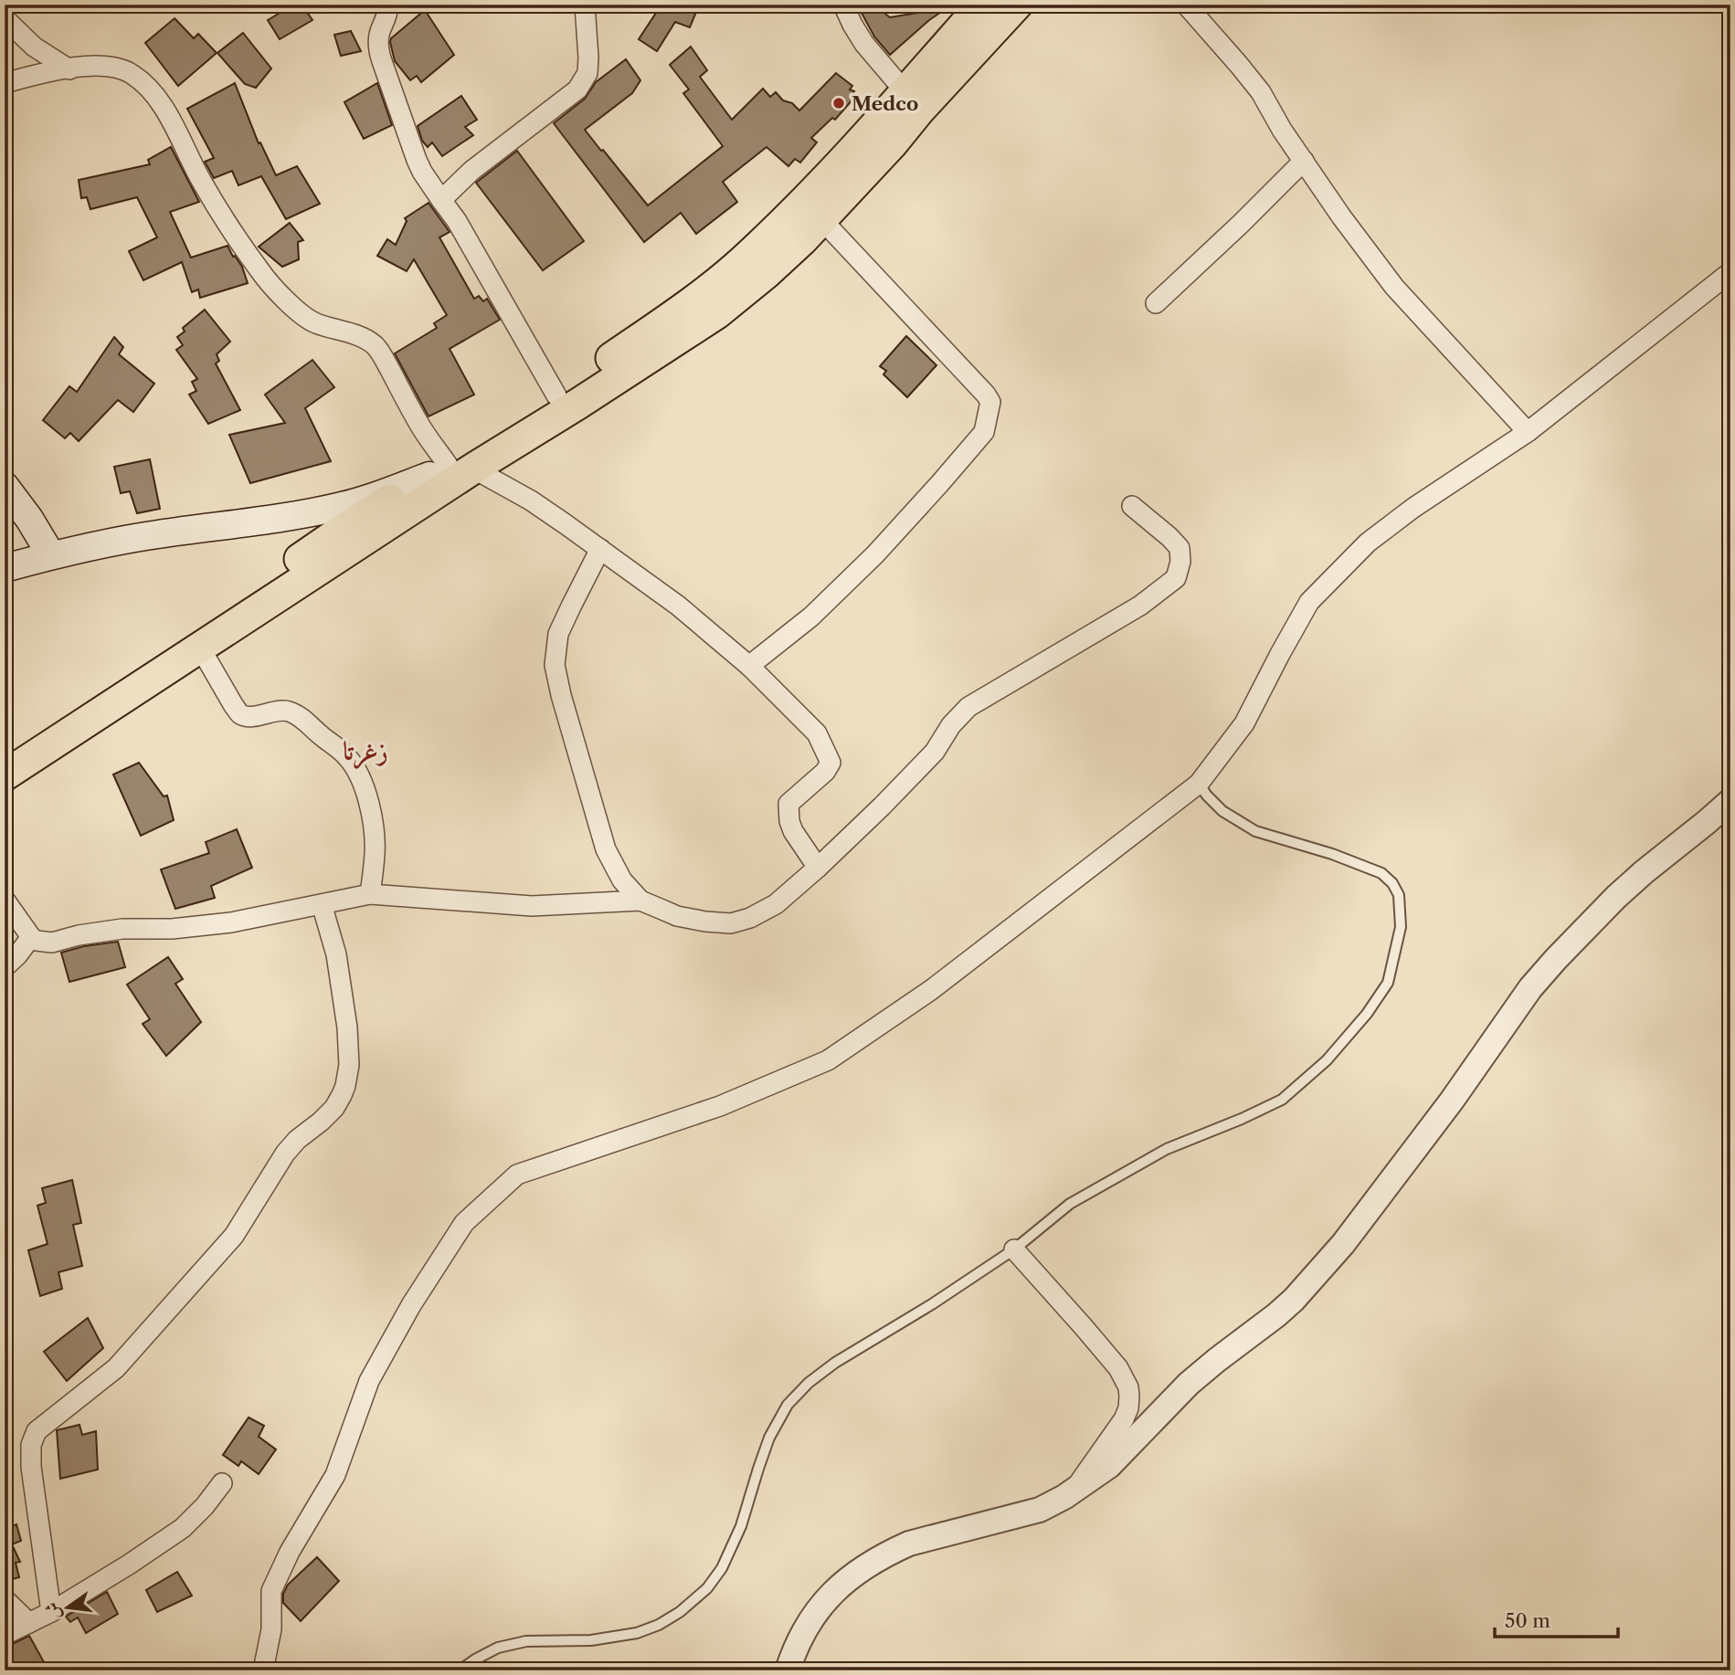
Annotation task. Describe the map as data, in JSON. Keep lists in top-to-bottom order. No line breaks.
{"districts":["زغرتا"],"places":["Medco"],"scale_bar":"50 m","north":"left"}
